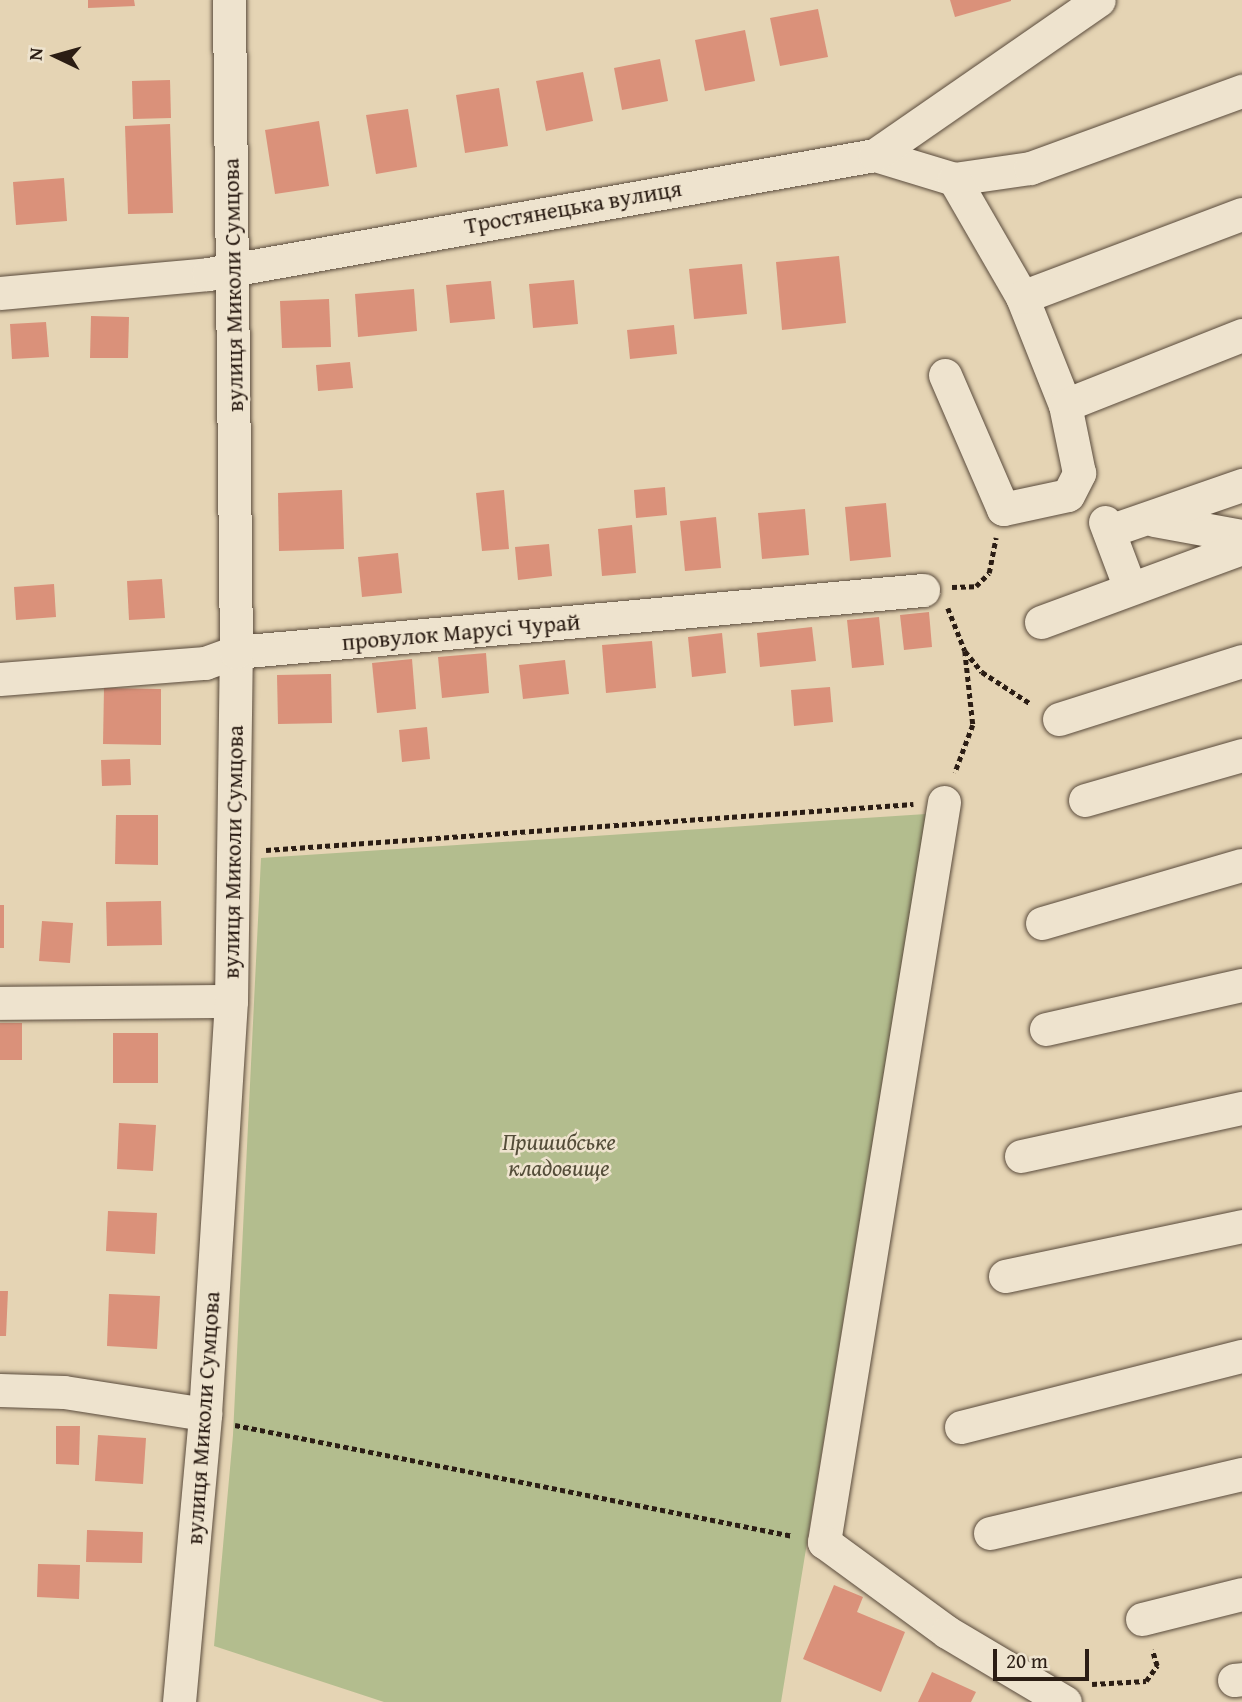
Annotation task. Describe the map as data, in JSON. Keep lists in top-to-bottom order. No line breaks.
{"streets":{"street":["Тростянецька вулиця","вулиця Миколи Сумцова","провулок Марусі Чурай"]},"crossings":[["Тростянецька вулиця","вулиця Миколи Сумцова"],["вулиця Миколи Сумцова","провулок Марусі Чурай"]],"parks":["Пришибське кладовище"],"scale_bar":"20 m","north":"left"}
